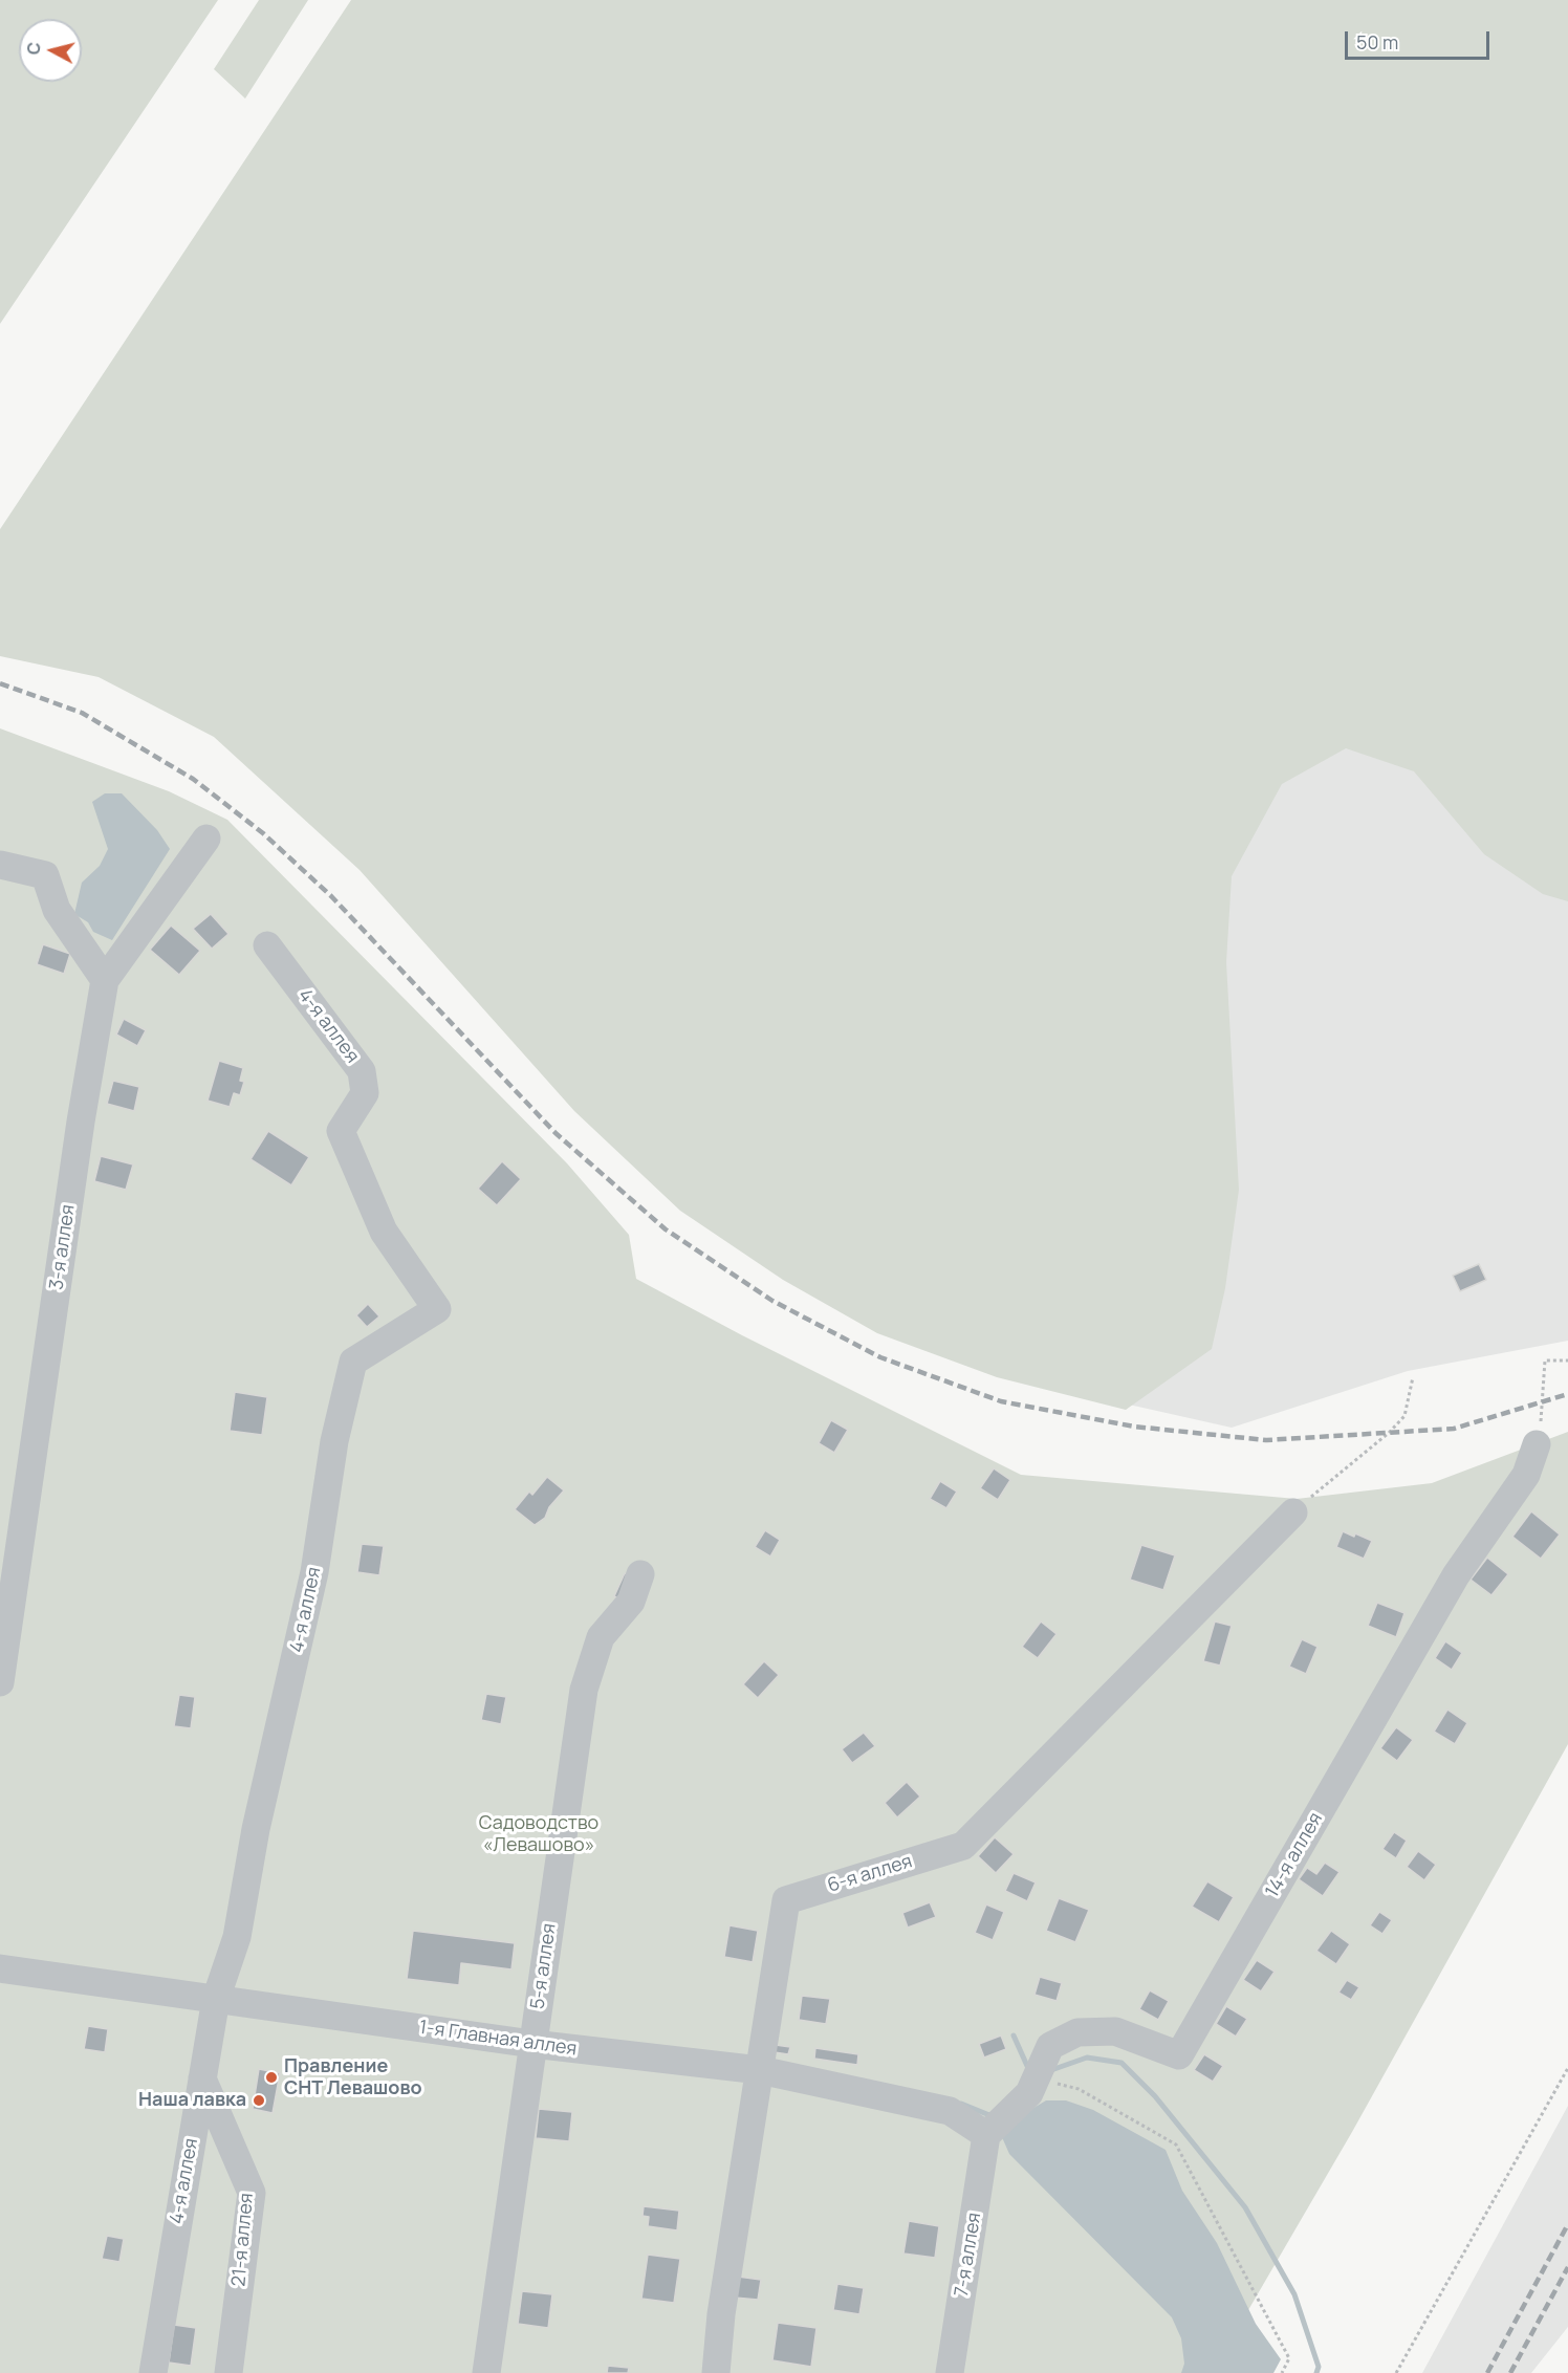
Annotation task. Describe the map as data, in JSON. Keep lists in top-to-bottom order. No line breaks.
{"streets":{"street":["4-я аллея","3-я аллея","14-я аллея","6-я аллея","5-я аллея","1-я Главная аллея","21-я аллея","7-я аллея"]},"crossings":[["4-я аллея","1-я Главная аллея"],["4-я аллея","21-я аллея"],["14-я аллея","1-я Главная аллея"],["14-я аллея","7-я аллея"],["6-я аллея","1-я Главная аллея"],["5-я аллея","1-я Главная аллея"],["1-я Главная аллея","7-я аллея"]],"parks":["Садоводство «Левашово»"],"places":["Правление СНТ Левашово","Наша лавка"],"scale_bar":"50 m","north":"left"}
